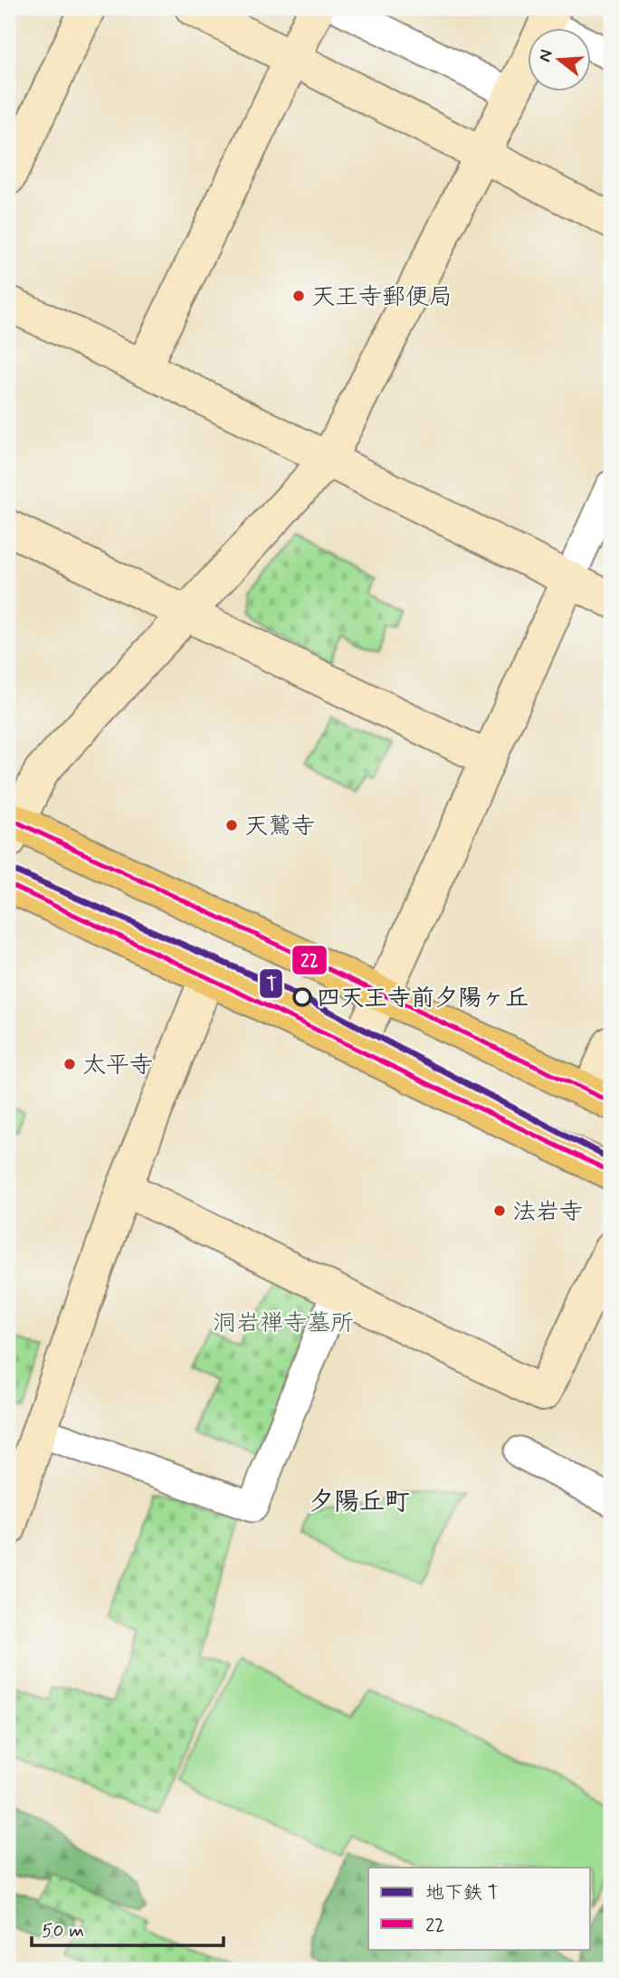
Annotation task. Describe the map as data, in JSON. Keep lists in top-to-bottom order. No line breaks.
{"districts":["夕陽丘町"],"parks":["洞岩禅寺墓所"],"places":["天王寺郵便局","天鷲寺","四天王寺前夕陽ヶ丘","太平寺","法岩寺"],"lines":["transit line 22","metro line T"],"legend":["地下鉄 T","22"],"scale_bar":"50 m","north":"left"}
